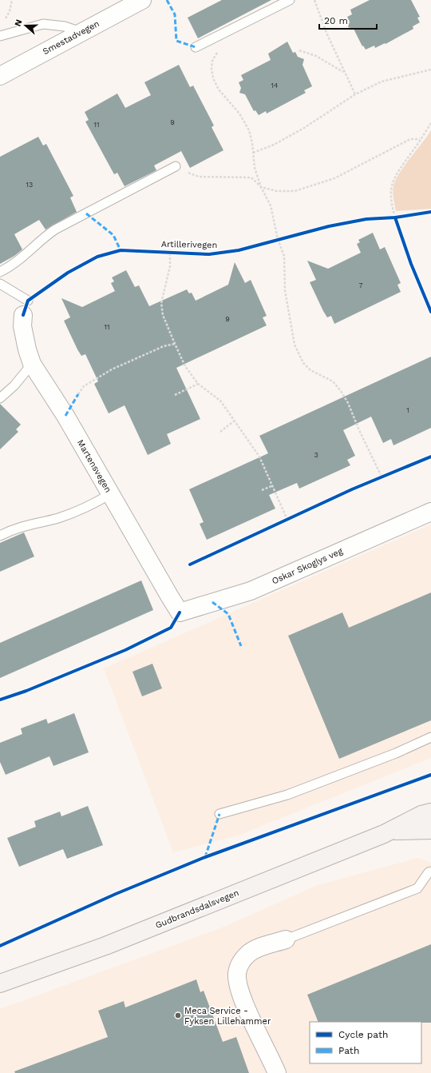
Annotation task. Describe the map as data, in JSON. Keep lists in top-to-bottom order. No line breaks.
{"streets":{"main road":["Gudbrandsdalsvegen"],"street":["Smestadvegen","Martensvegen","Oskar Skoglys veg"],"cycle path":["Artillerivegen"]},"crossings":[["Martensvegen","Oskar Skoglys veg"]],"places":["Meca Service - Fyksen Lillehammer"],"house_numbers":["14","9","11","13","7","9","11","1","3"],"legend":["Cycle path","Path"],"scale_bar":"20 m","north":"left"}
